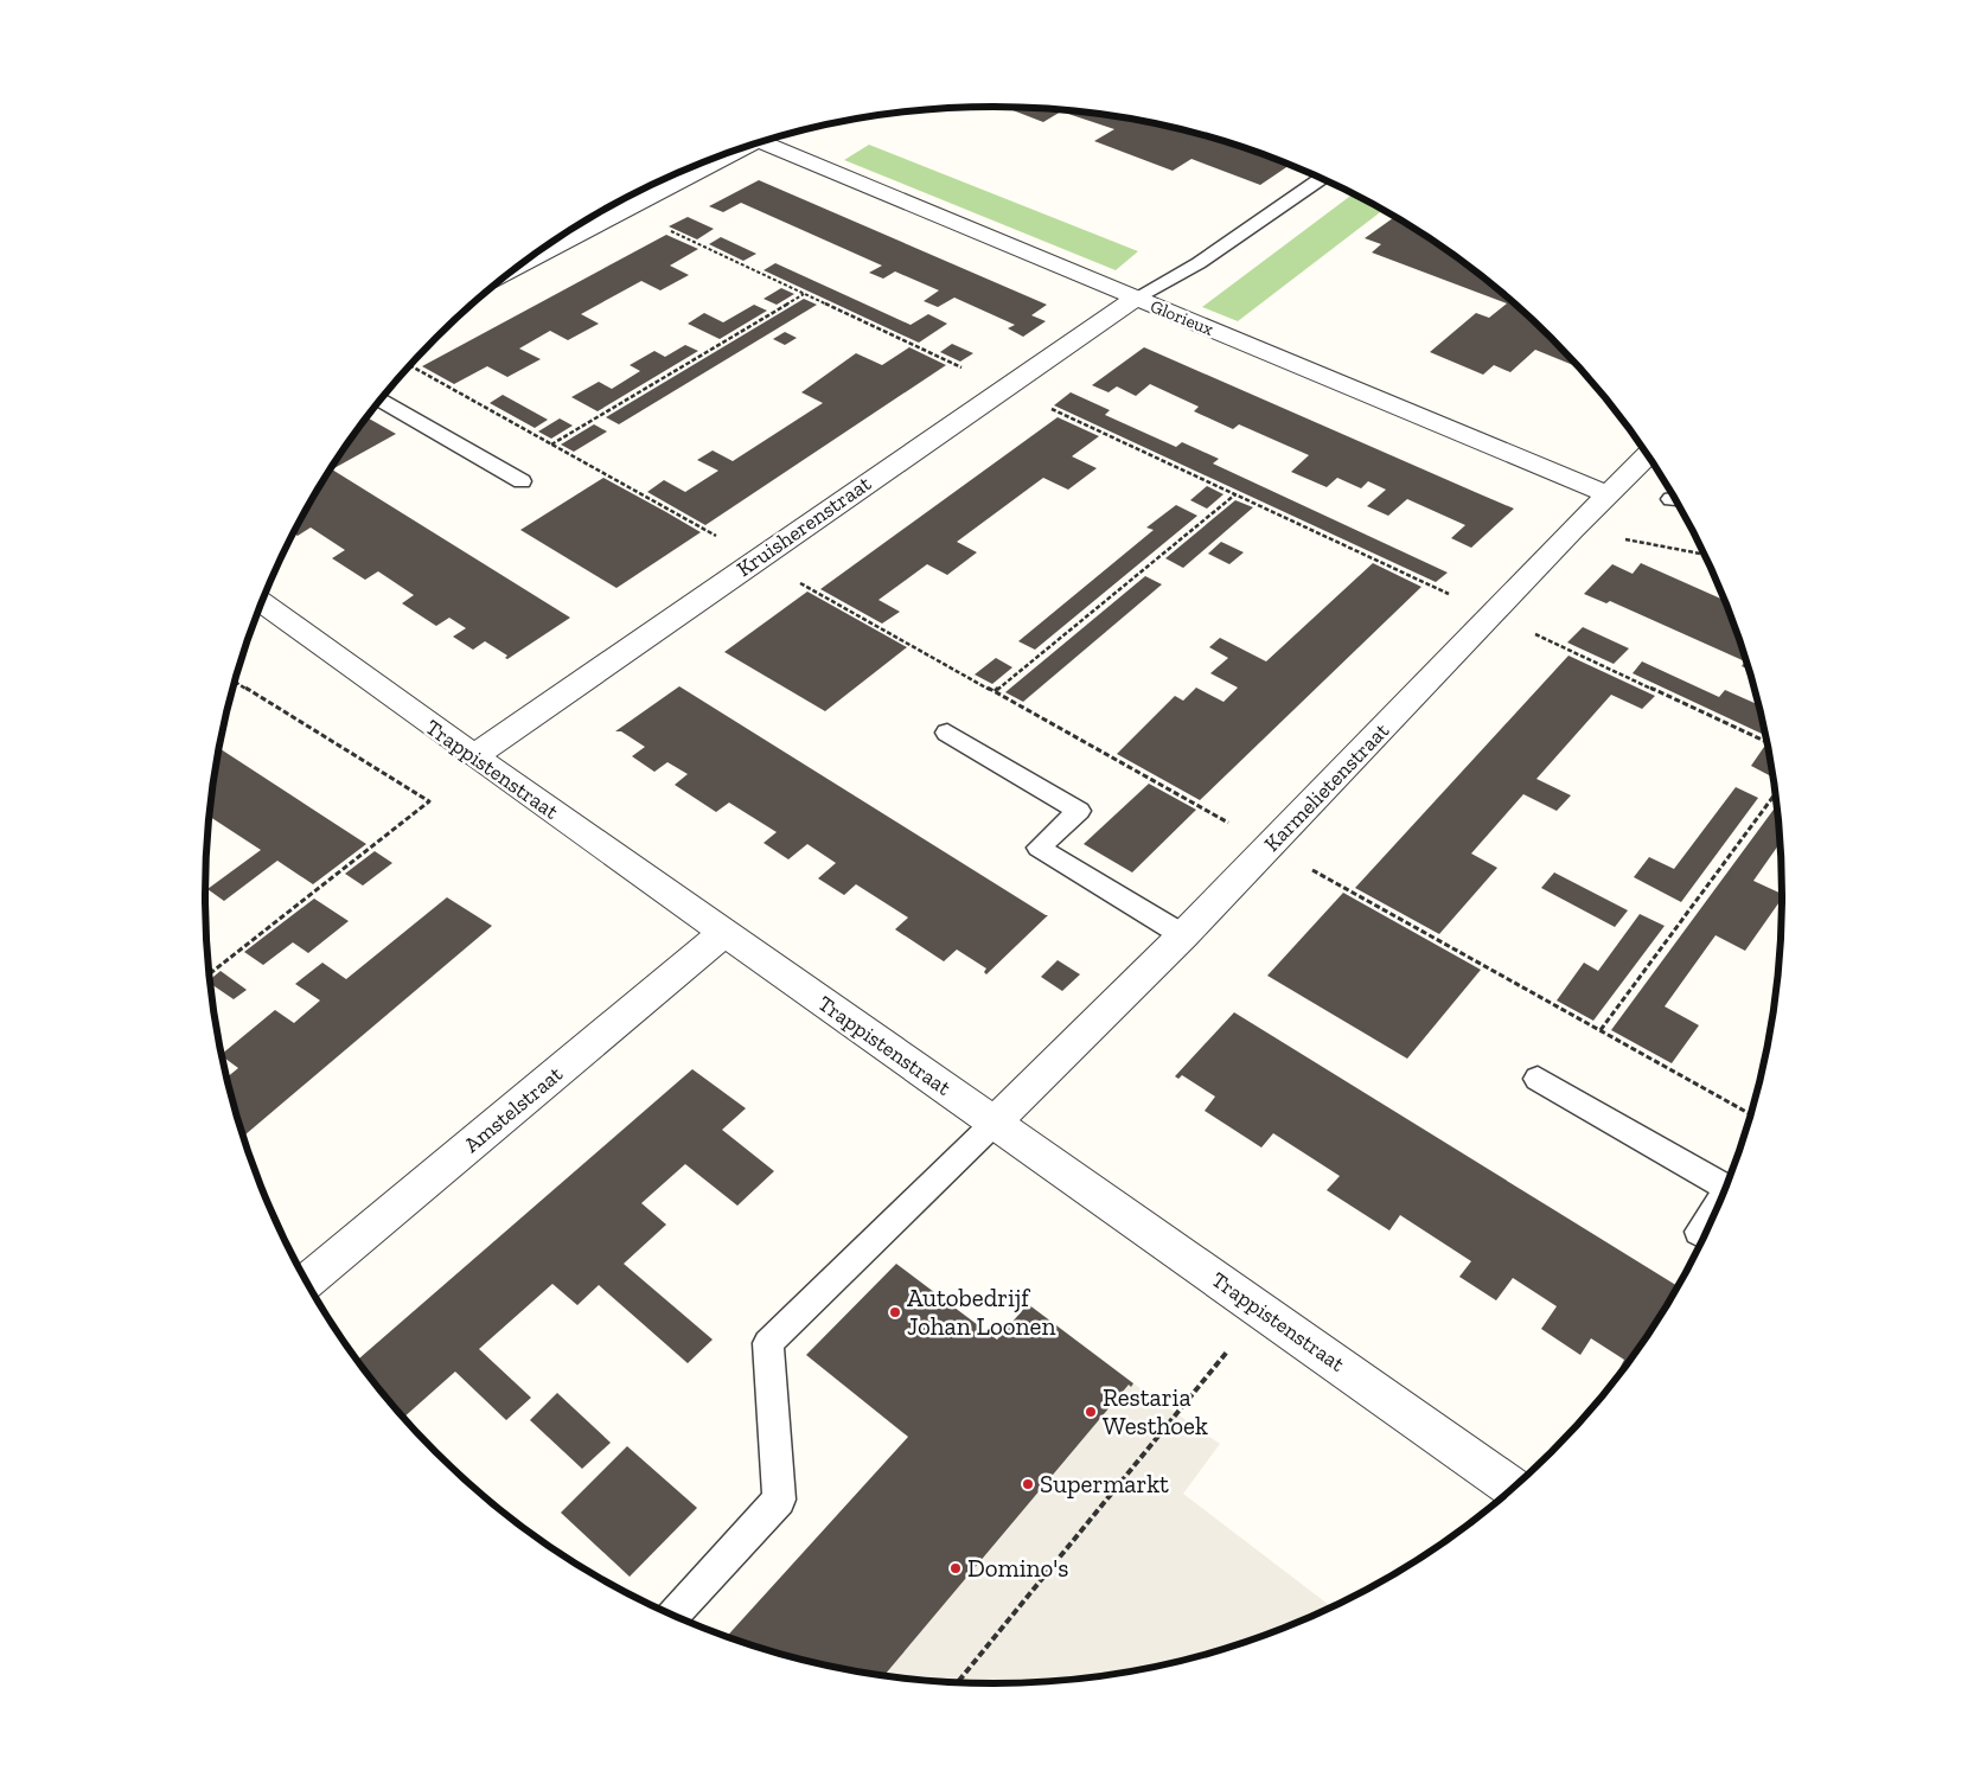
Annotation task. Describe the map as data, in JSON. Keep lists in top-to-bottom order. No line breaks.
{"streets":{"street":["Glorieux","Kruisherenstraat","Trappistenstraat","Karmelietenstraat","Amstelstraat"]},"crossings":[["Glorieux","Kruisherenstraat"],["Glorieux","Karmelietenstraat"],["Kruisherenstraat","Trappistenstraat"],["Trappistenstraat","Karmelietenstraat"],["Trappistenstraat","Amstelstraat"]],"places":["Autobedrijf Johan Loonen","Restaria Westhoek","Supermarkt","Domino's"]}
